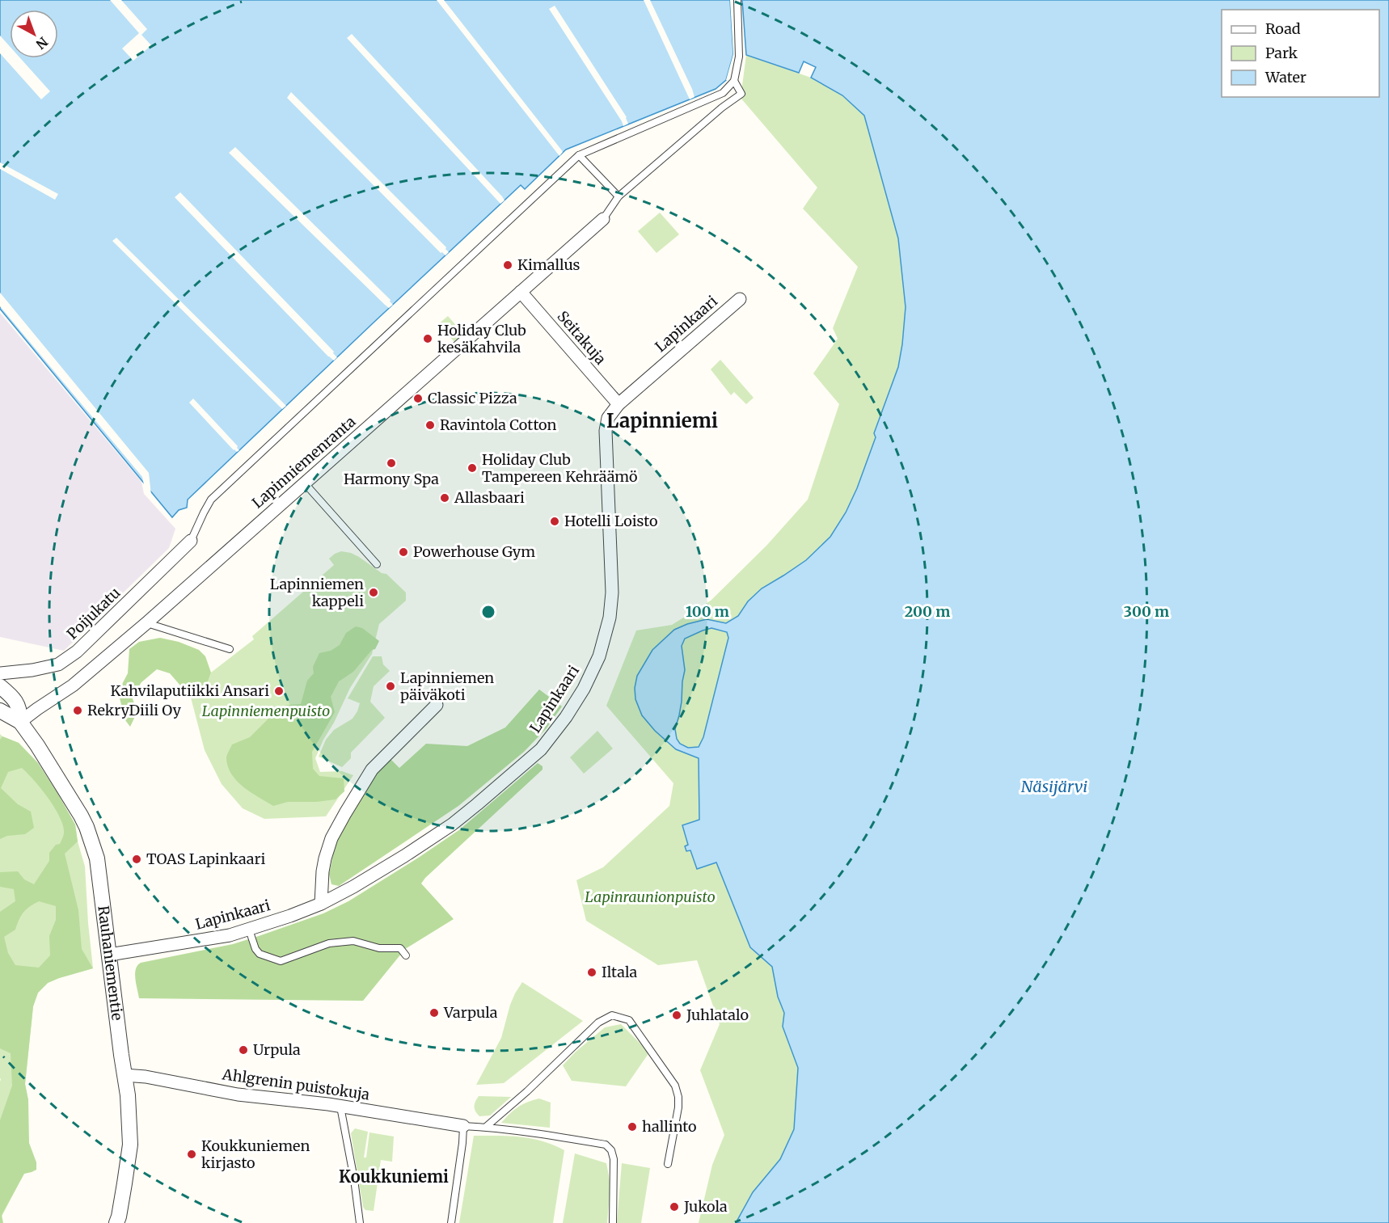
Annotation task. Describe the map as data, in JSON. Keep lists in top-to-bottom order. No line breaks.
{"streets":{"street":["Lapinkaari","Seitakuja","Lapinniemenranta","Poijukatu","Rauhaniementie","Ahlgrenin puistokuja"]},"crossings":[["Lapinkaari","Seitakuja"],["Lapinkaari","Rauhaniementie"],["Seitakuja","Lapinniemenranta"],["Lapinniemenranta","Rauhaniementie"],["Rauhaniementie","Ahlgrenin puistokuja"]],"districts":["Lapinniemi","Koukkuniemi"],"water":["Näsijärvi"],"parks":["Lapinniemenpuisto","Lapinraunionpuisto"],"places":["Kimallus","Holiday Club kesäkahvila","Classic Pizza","Ravintola Cotton","Harmony Spa","Holiday Club Tampereen Kehräämö","Allasbaari","Hotelli Loisto","Powerhouse Gym","Lapinniemen kappeli","Lapinniemen päiväkoti","Kahvilaputiikki Ansari","RekryDiili Oy","TOAS Lapinkaari","Iltala","Varpula","Juhlatalo","Urpula","hallinto","Koukkuniemen kirjasto","Jukola"],"legend":["Road","Park","Water"],"north":"bottom right","rings":["100 m","200 m","300 m"]}
